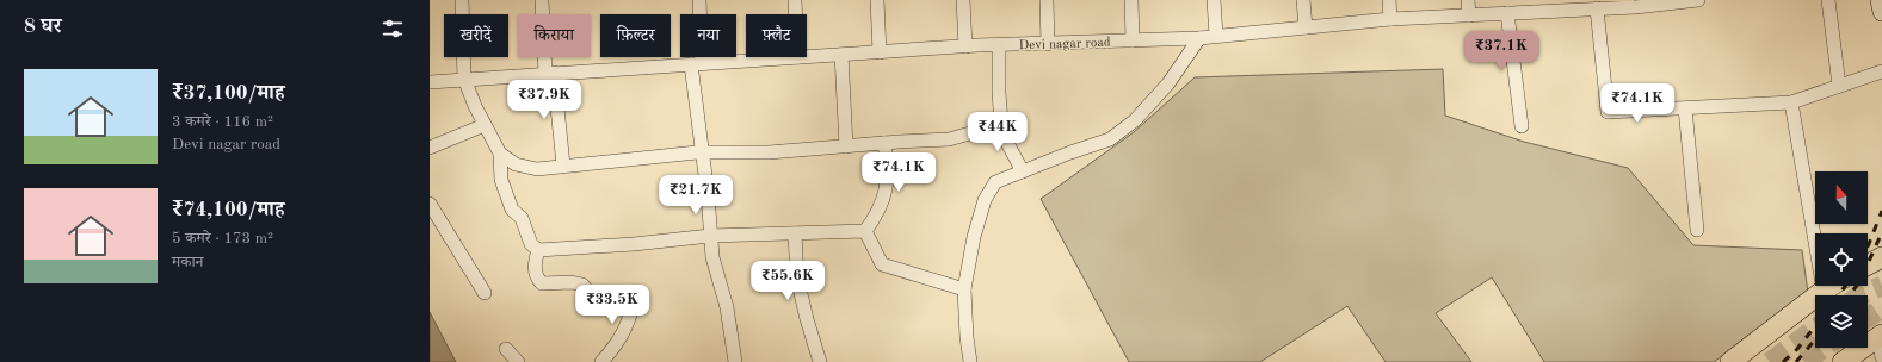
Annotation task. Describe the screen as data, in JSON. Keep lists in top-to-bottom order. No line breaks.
{"streets":{"street":["Devi nagar road"]},"north":"top","page":{"heading":"8 घर","chip":["खरीदें","किराया","फ़िल्टर","नया","फ़्लैट"],"price":["₹37.1K","₹37.9K","₹74.1K","₹44K","₹74.1K","₹21.7K","₹55.6K","₹33.5K"],"list":[{"name":"₹37,100/माह","note":"3 कमरे · 116 m² · Devi nagar road"},{"name":"₹74,100/माह","note":"5 कमरे · 173 m² · मकान"}]}}
